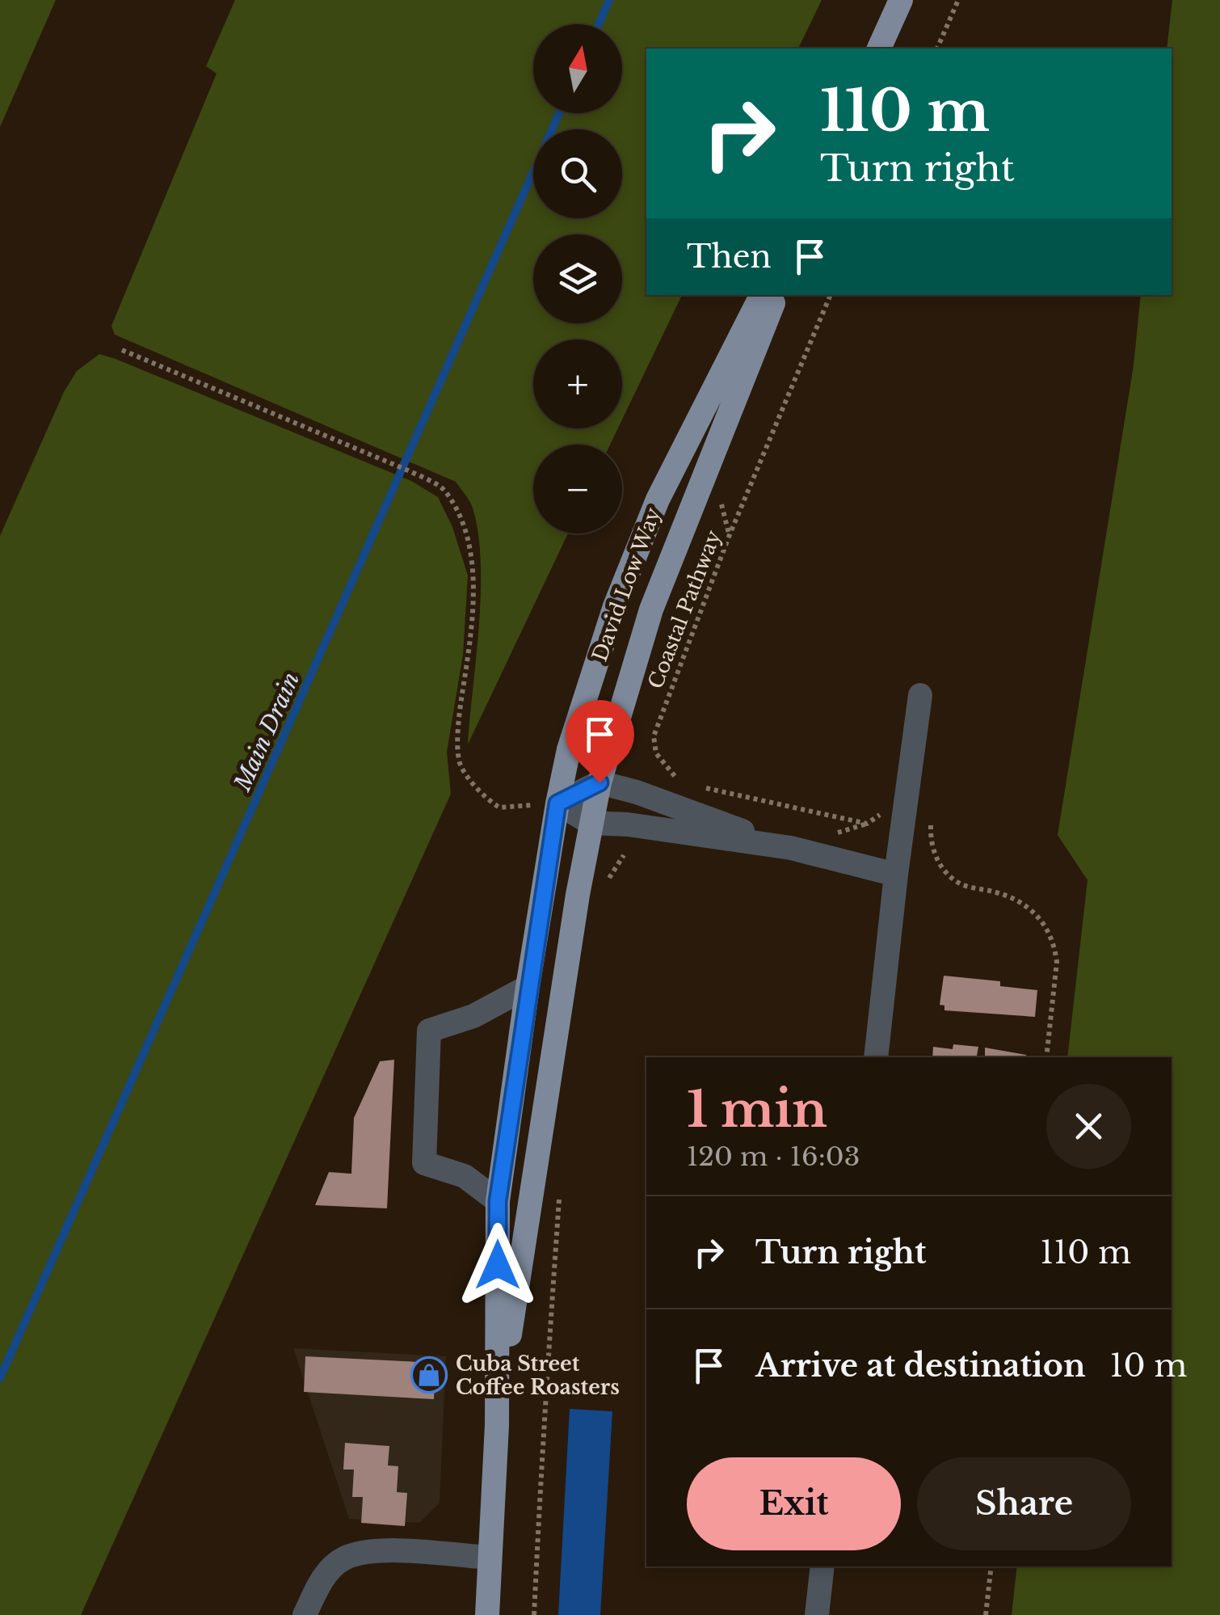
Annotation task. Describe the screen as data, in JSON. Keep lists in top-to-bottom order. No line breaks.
{"streets":{"main road":["David Low Way"],"path":["Coastal Pathway"]},"water":["Main Drain"],"places":{"shop":["Cuba Street Coffee Roasters"]},"north":"top","page":{"map_buttons":["+","−"],"turn":["110 m","Turn right"],"then":"Then","heading":["1 min","120 m · 16:03"],"list":[{"name":"Turn right","value":"110 m"},{"name":"Arrive at destination","value":"10 m"}],"buttons":["Exit","Share"]}}
